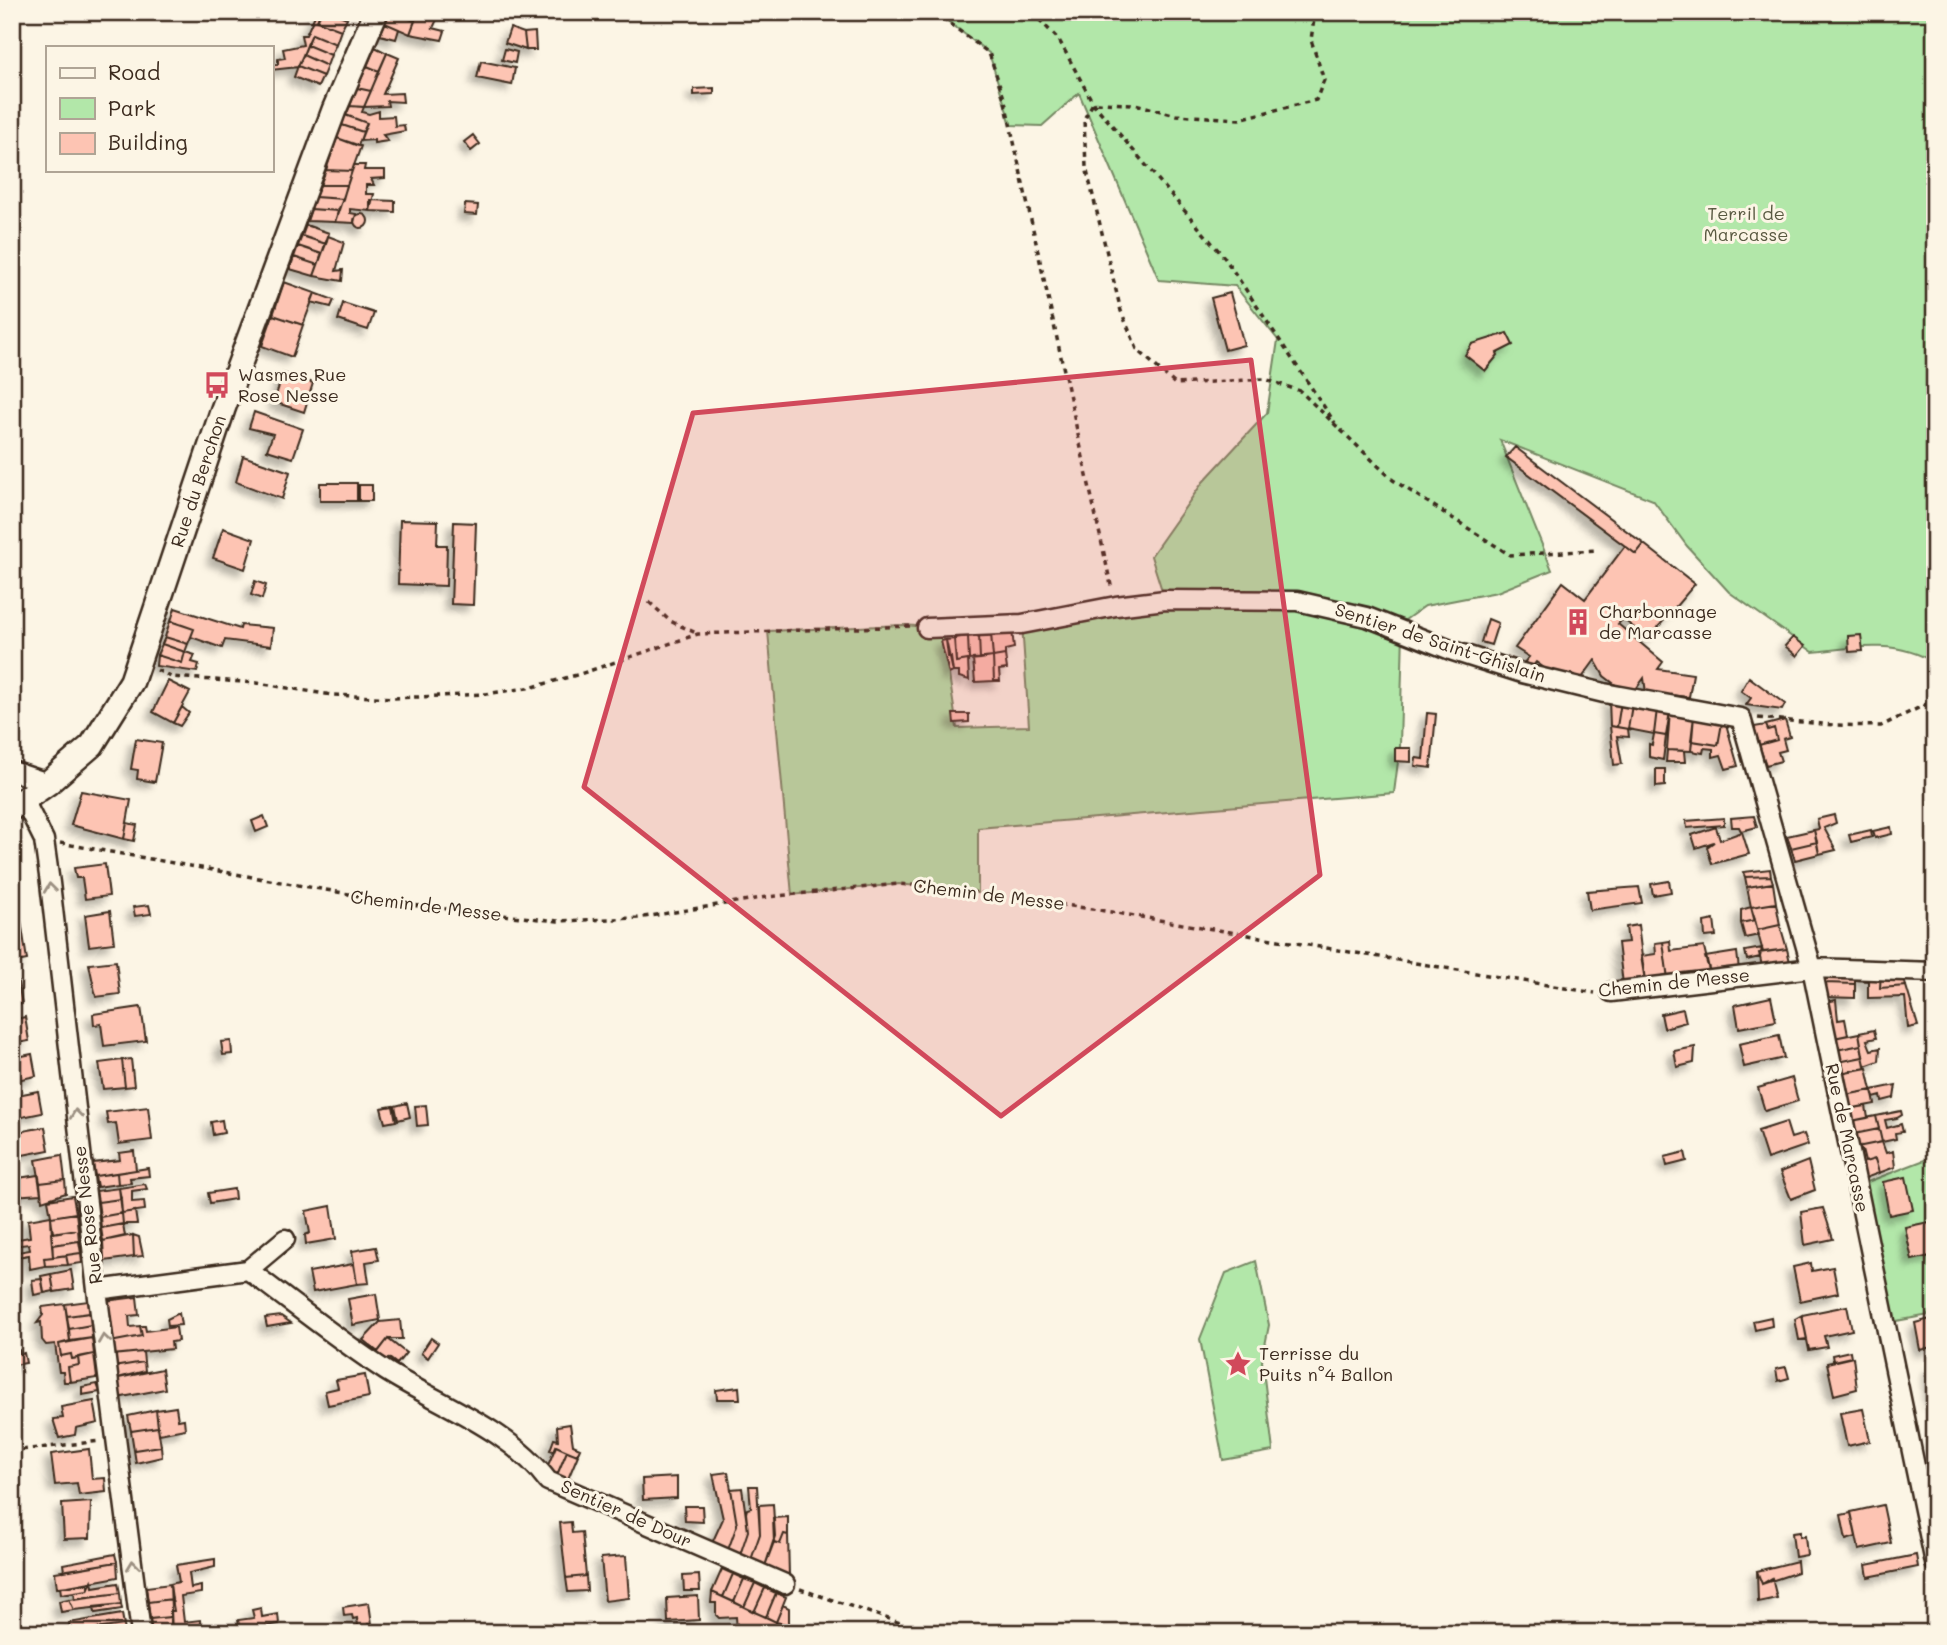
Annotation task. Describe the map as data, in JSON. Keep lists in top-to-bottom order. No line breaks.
{"streets":{"street":["Rue du Berchon","Sentier de Saint-Ghislain","Chemin de Messe","Rue de Marcasse","Rue Rose Nesse","Sentier de Dour"]},"crossings":[["Rue du Berchon","Rue Rose Nesse"],["Sentier de Saint-Ghislain","Rue de Marcasse"],["Chemin de Messe","Rue de Marcasse"],["Chemin de Messe","Rue Rose Nesse"]],"one_way":["Rue Rose Nesse"],"parks":["Terril de Marcasse"],"places":{"bus stop":["Wasmes Rue Rose Nesse"],"building":["Charbonnage de Marcasse"],"place":["Terrisse du Puits n°4 Ballon"]},"legend":["Road","Park","Building"]}
